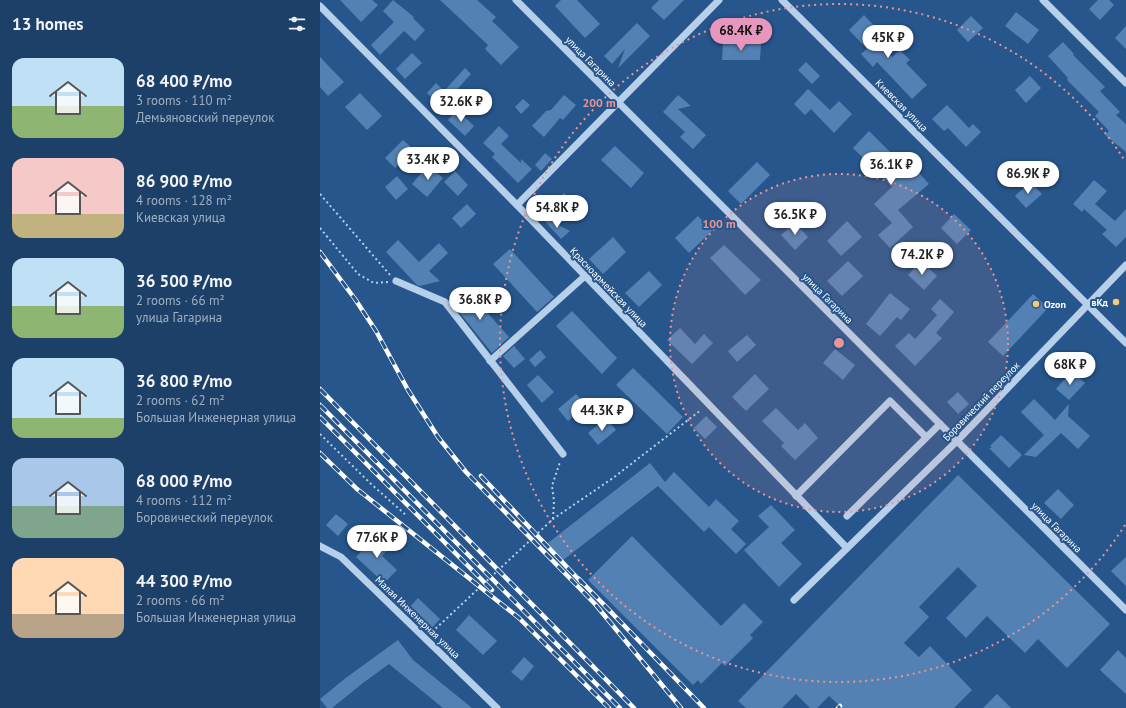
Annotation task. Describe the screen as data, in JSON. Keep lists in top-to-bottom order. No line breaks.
{"streets":{"street":["улица Гагарина","Киевская улица","Красноармейская улица","Боровический переулок","Малая Инженерная улица"]},"crossings":[["улица Гагарина","Боровический переулок"],["Киевская улица","Боровический переулок"],["Красноармейская улица","Боровический переулок"]],"places":["вКд","Ozon"],"page":{"heading":"13 homes","price":["68.4K ₽","45K ₽","32.6K ₽","33.4K ₽","36.1K ₽","86.9K ₽","54.8K ₽","36.5K ₽","74.2K ₽","36.8K ₽","68K ₽","44.3K ₽","77.6K ₽"],"list":[{"name":"68 400 ₽/mo","note":"3 rooms · 110 m² · Демьяновский переулок"},{"name":"86 900 ₽/mo","note":"4 rooms · 128 m² · Киевская улица"},{"name":"36 500 ₽/mo","note":"2 rooms · 66 m² · улица Гагарина"},{"name":"36 800 ₽/mo","note":"2 rooms · 62 m² · Большая Инженерная улица"},{"name":"68 000 ₽/mo","note":"4 rooms · 112 m² · Боровический переулок"},{"name":"44 300 ₽/mo","note":"2 rooms · 66 m² · Большая Инженерная улица"}]},"rings":["200 m","100 m"]}
